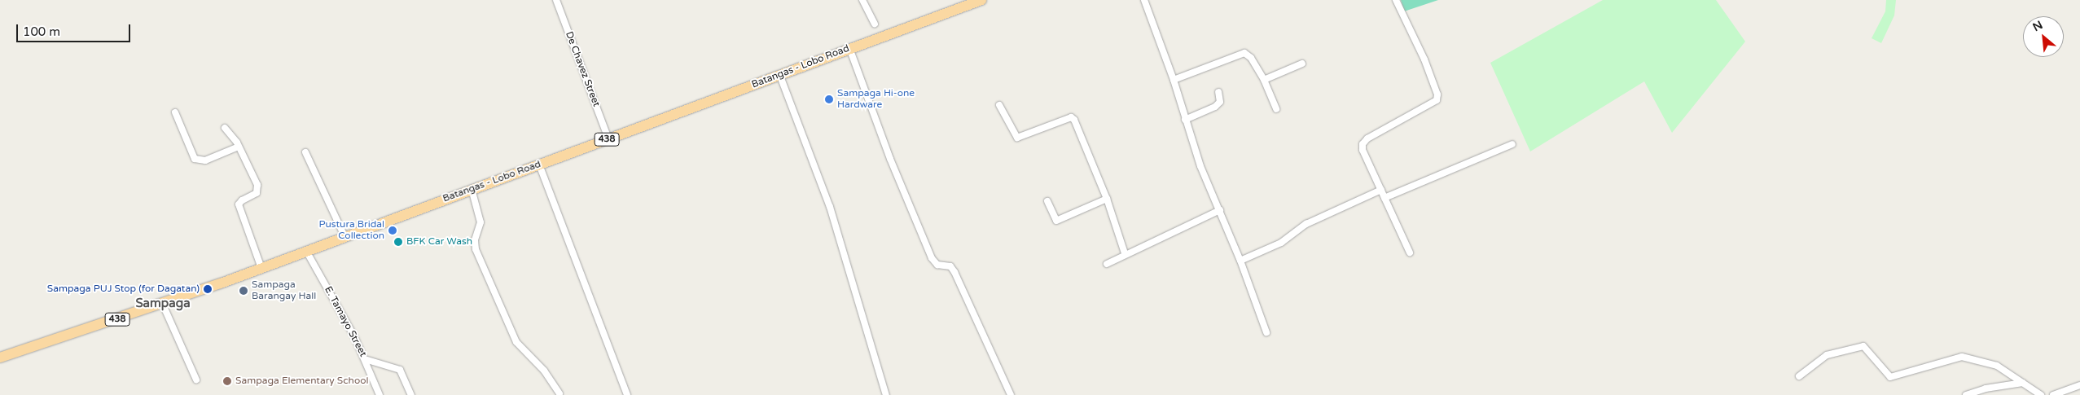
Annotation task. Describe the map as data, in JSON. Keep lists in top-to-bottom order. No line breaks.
{"streets":{"main road":["Batangas - Lobo Road","438"],"street":["De Chavez Street","E. Tamayo Street"]},"crossings":[["Batangas - Lobo Road","De Chavez Street"],["Batangas - Lobo Road","E. Tamayo Street"]],"districts":["Sampaga"],"places":["Sampaga Hi-one Hardware","Pustura Bridal Collection","BFK Car Wash","Sampaga PUJ Stop (for Dagatan)","Sampaga Barangay Hall","Sampaga Elementary School"],"scale_bar":"100 m","north":"top left"}
